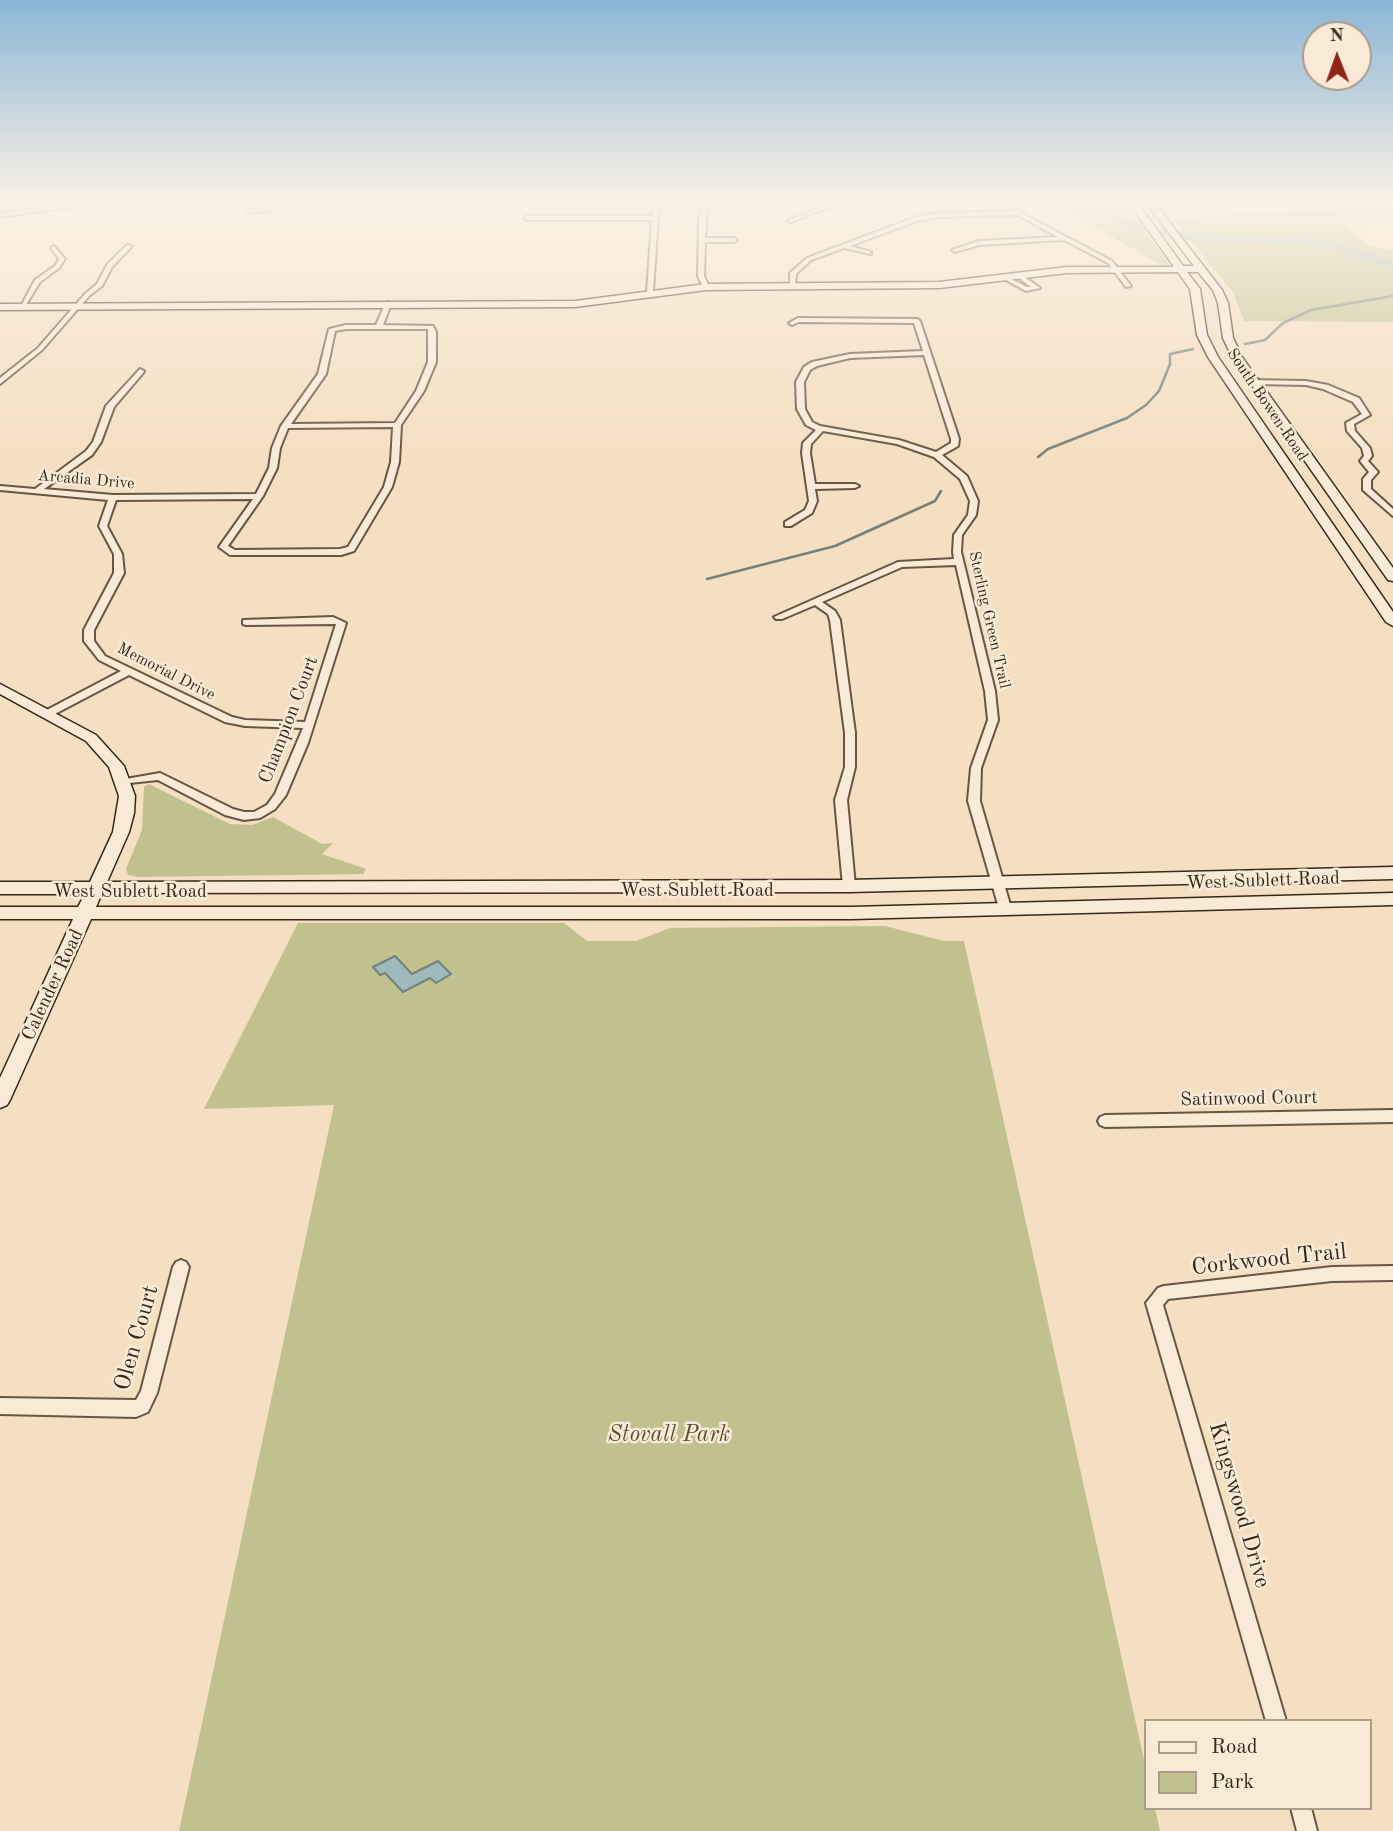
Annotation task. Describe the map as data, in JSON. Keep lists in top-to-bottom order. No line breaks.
{"streets":{"main road":["South Bowen Road","West Sublett Road","Calender Road"],"street":["Arcadia Drive","Sterling Green Trail","Memorial Drive","Champion Court","Satinwood Court","Corkwood Trail","Olen Court","Kingswood Drive"]},"crossings":[["Arcadia Drive","Memorial Drive"],["Sterling Green Trail","West Sublett Road"],["Memorial Drive","Champion Court"],["Champion Court","Calender Road"],["West Sublett Road","Calender Road"],["Corkwood Trail","Kingswood Drive"]],"parks":["Stovall Park"],"legend":["Road","Park"],"north":"top"}
